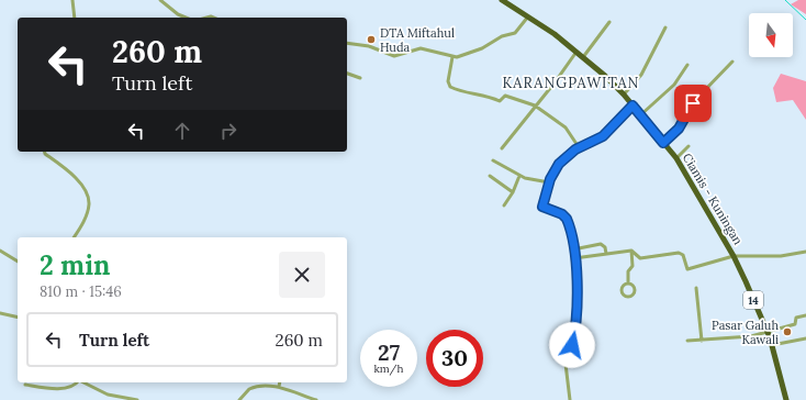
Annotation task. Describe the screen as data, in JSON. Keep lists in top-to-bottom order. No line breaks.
{"streets":{"highway":["Ciamis - Kuningan","14"]},"districts":["KARANGPAWITAN"],"places":["DTA Miftahul Huda","Pasar Galuh Kawali"],"north":"bottom","page":{"turn":["260 m","Turn left"],"heading":["2 min","810 m · 15:46"],"list":[{"name":"Turn left","value":"260 m"}],"speed":"27 km/h","limit":"30"}}
